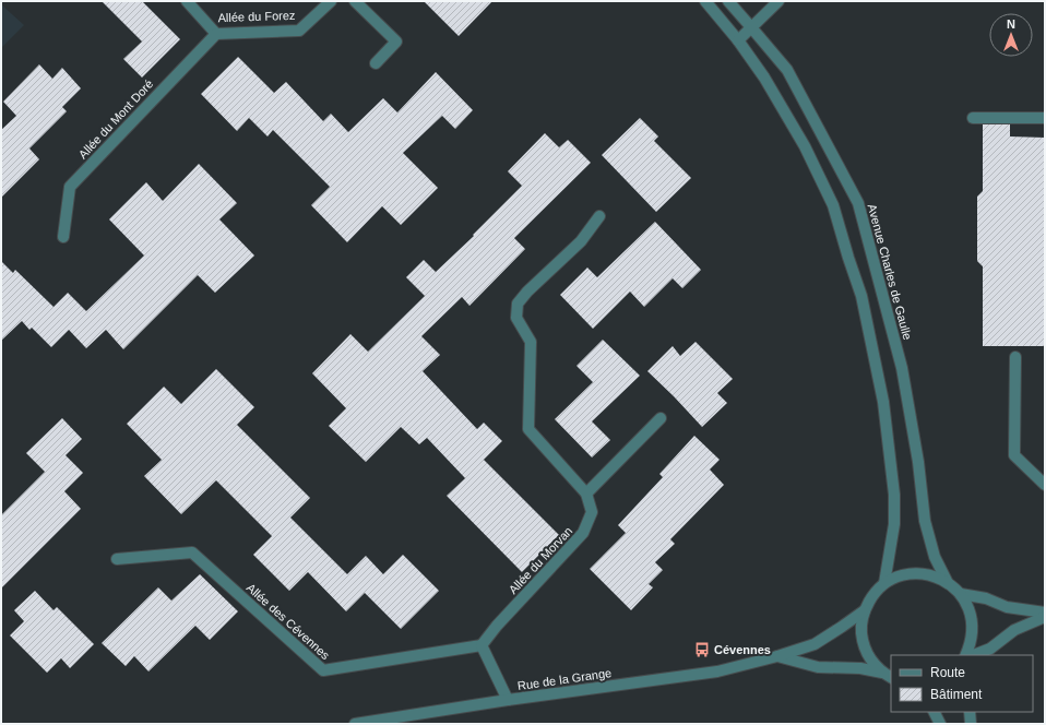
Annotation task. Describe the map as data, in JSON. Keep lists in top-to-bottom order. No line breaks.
{"streets":{"street":["Allée du Forez","Allée du Mont Doré","Avenue Charles de Gaulle","Allée du Morvan","Allée des Cévennes","Rue de la Grange"]},"crossings":[["Allée du Forez","Allée du Mont Doré"],["Allée du Morvan","Allée des Cévennes"]],"places":{"bus stop":["Cévennes"]},"legend":["Route","Bâtiment"],"north":"top"}
